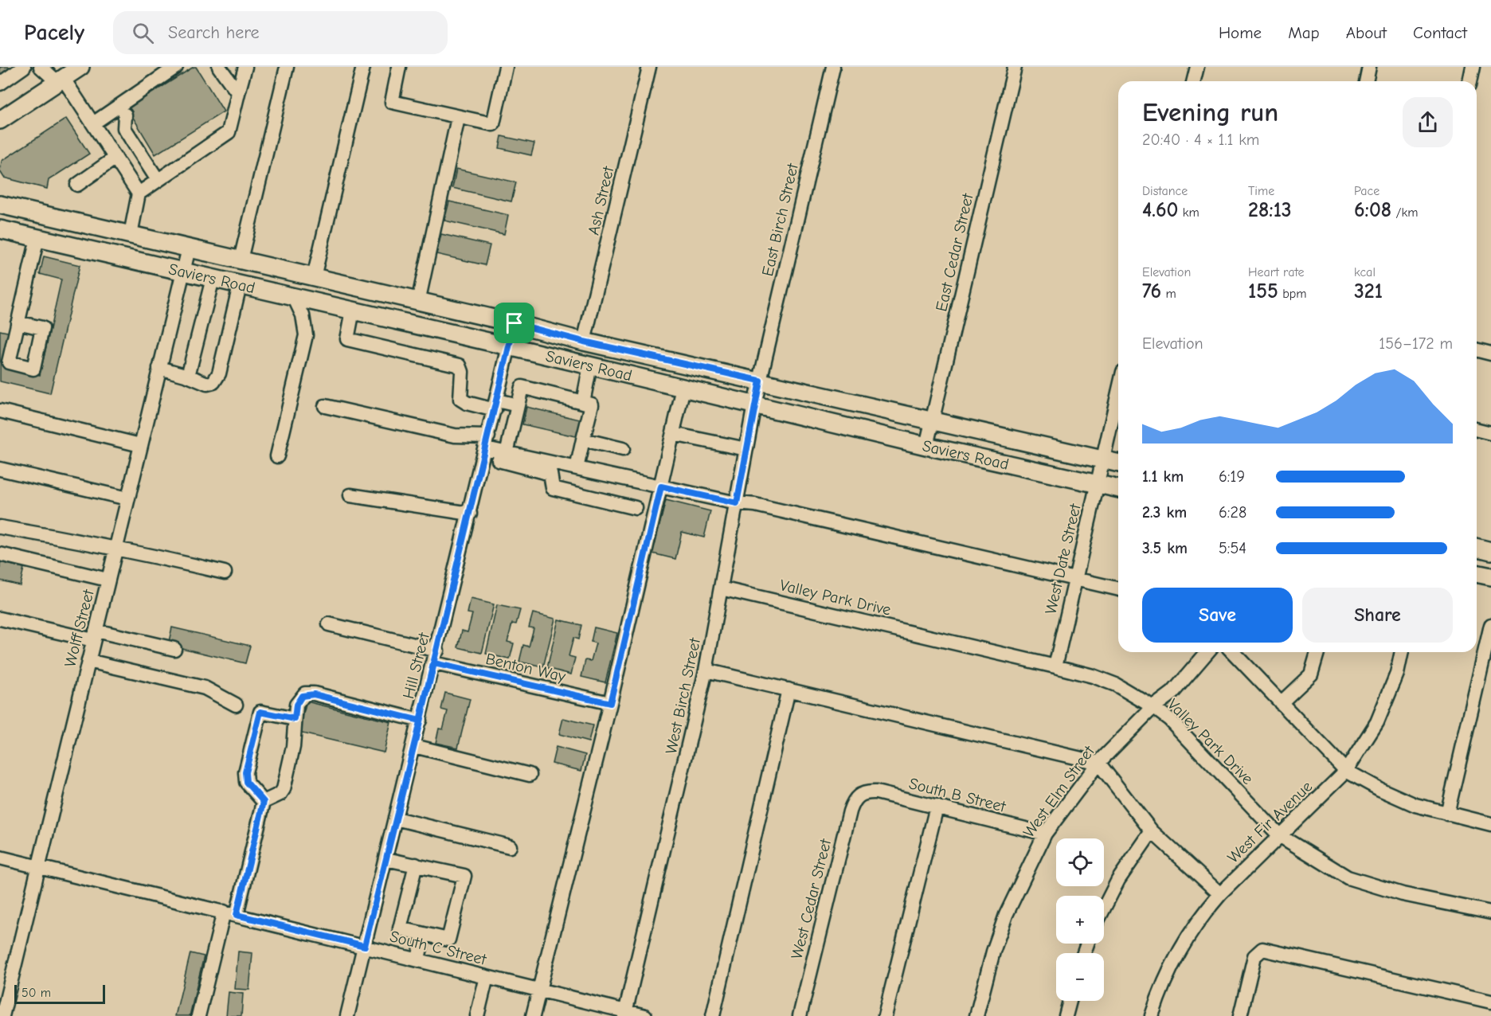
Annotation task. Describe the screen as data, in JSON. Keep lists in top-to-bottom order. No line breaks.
{"streets":{"main road":["Saviers Road"],"street":["Ash Street","East Birch Street","East Cedar Street","West Date Street","Valley Park Drive","Wolff Street","Hill Street","Benton Way","West Birch Street","West Elm Street","South B Street","West Fir Avenue","West Cedar Street","South C Street"]},"crossings":[["Ash Street","Saviers Road"],["East Birch Street","Saviers Road"],["East Birch Street","West Birch Street"],["East Cedar Street","Saviers Road"],["Saviers Road","West Date Street"],["Saviers Road","Wolff Street"],["Saviers Road","Hill Street"],["Saviers Road","West Birch Street"],["West Date Street","Valley Park Drive"],["Valley Park Drive","West Birch Street"],["Valley Park Drive","West Elm Street"],["Valley Park Drive","West Fir Avenue"],["Wolff Street","South C Street"],["Hill Street","Benton Way"],["Hill Street","South C Street"],["West Birch Street","South C Street"],["West Elm Street","South B Street"],["South B Street","West Cedar Street"]],"scale_bar":"50 m","page":{"header":"Pacely","search":"Search here","nav":["Home","Map","About","Contact"],"heading":["Evening run","20:40 · 4 × 1.1 km"],"stats":[["Distance","4.60 km"],["Time","28:13"],["Pace","6:08 /km"],["Elevation","76 m"],["Heart rate","155 bpm"],["kcal","321"]],"chart":["Elevation","156–172 m"],"list":[{"name":"1.1 km","note":"6:19"},{"name":"2.3 km","note":"6:28"},{"name":"3.5 km","note":"5:54"}],"buttons":["Save","Share"],"map_buttons":["+","−"],"scale":"50 m"}}
